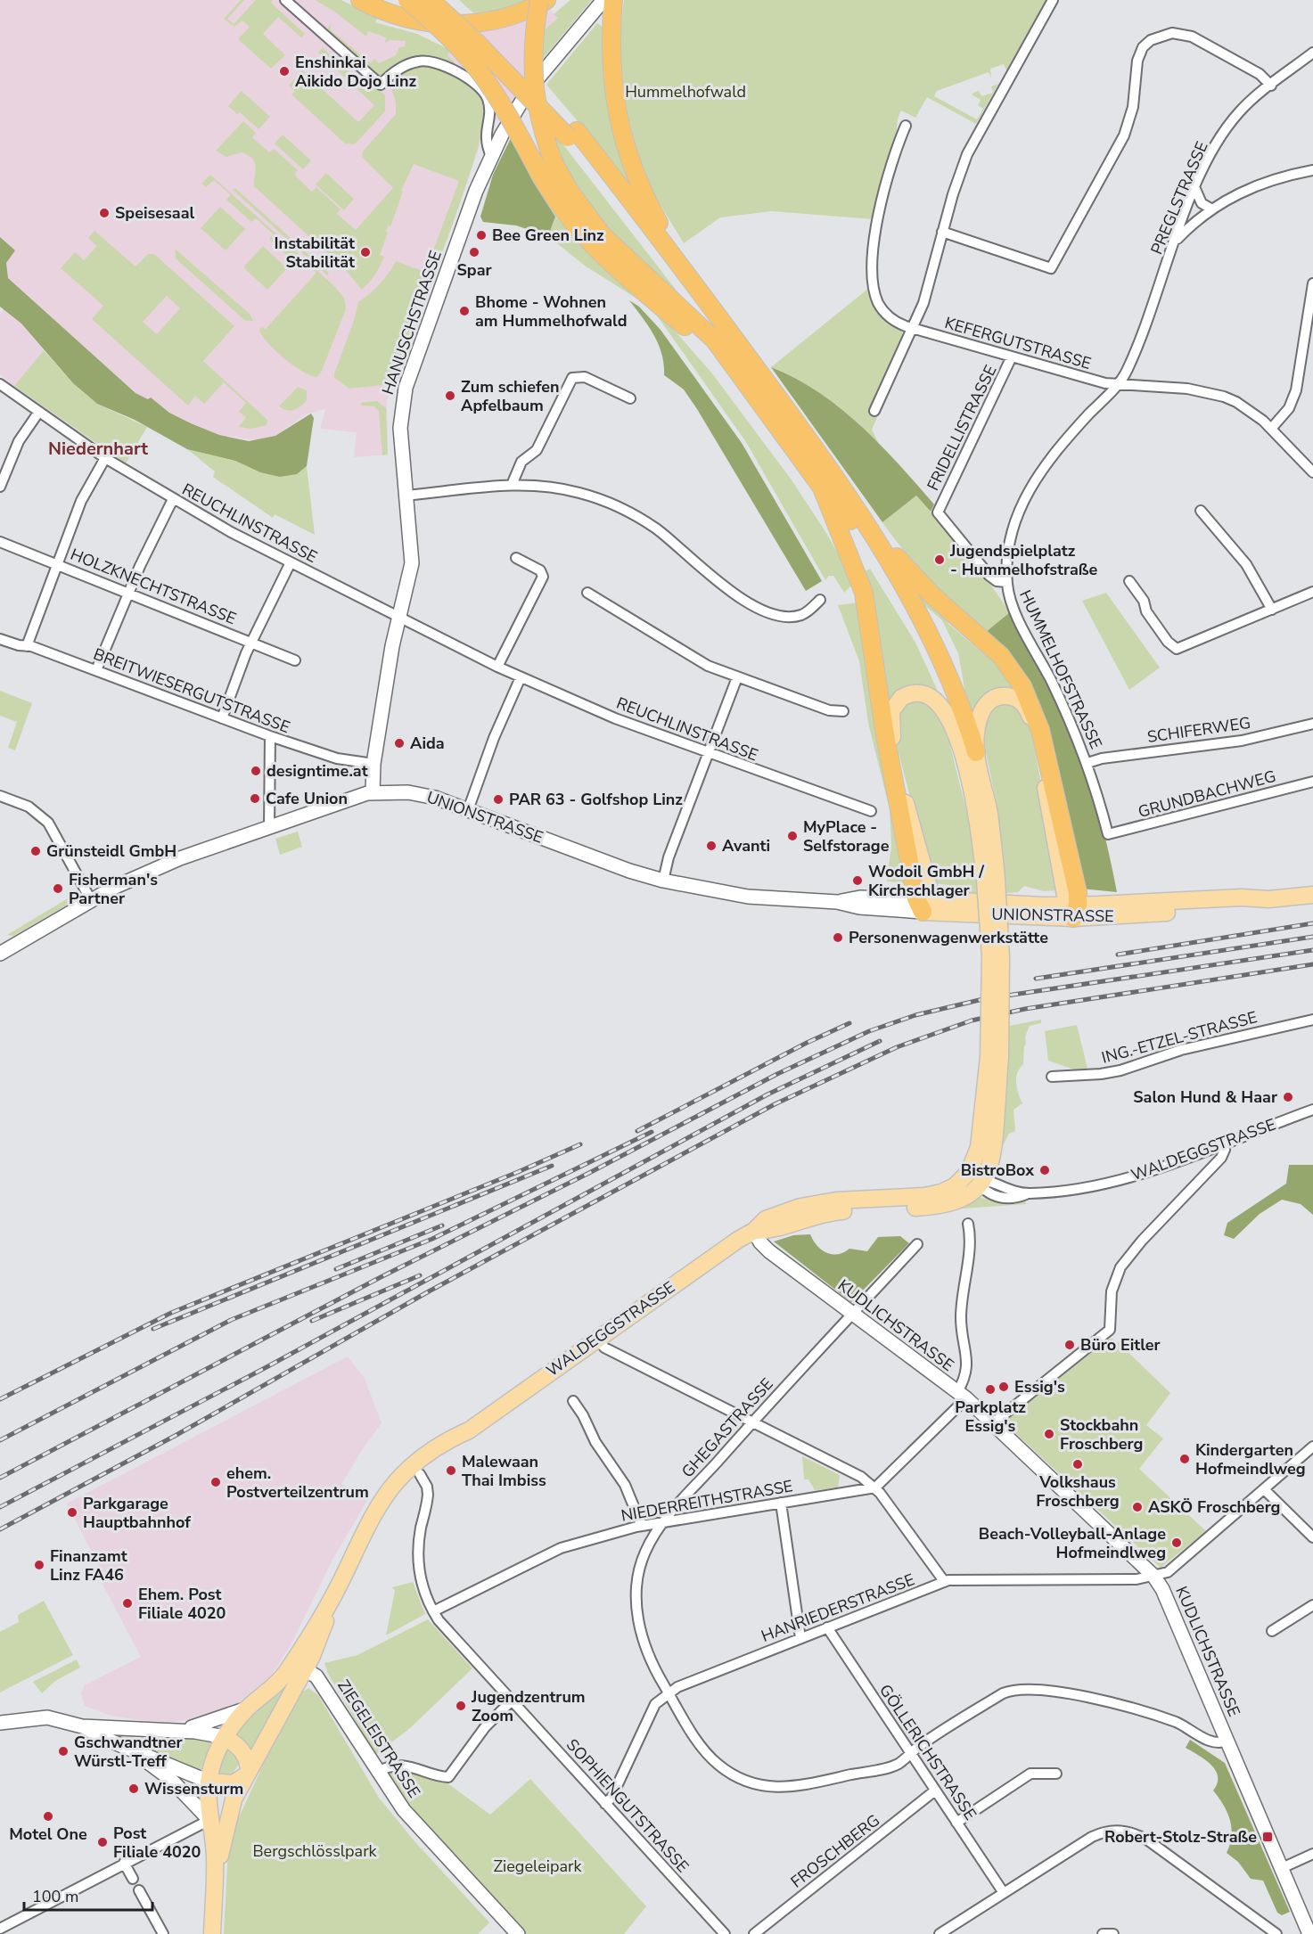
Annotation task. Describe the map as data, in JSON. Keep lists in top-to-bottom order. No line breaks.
{"streets":{"main road":["UNIONSTRASSE","WALDEGGSTRASSE"],"street":["PREGLSTRASSE","HANUSCHSTRASSE","KEFERGUTSTRASSE","FRIDELLISTRASSE","REUCHLINSTRASSE","HOLZKNECHTSTRASSE","HUMMELHOFSTRASSE","BREITWIESERGUTSTRASSE","SCHIFERWEG","GRUNDBACHWEG","ING.-ETZEL-STRASSE","KUDLICHSTRASSE","GHEGASTRASSE","NIEDERREITHSTRASSE","HANRIEDERSTRASSE","ZIEGELEISTRASSE","GÖLLERICHSTRASSE","SOPHIENGUTSTRASSE","FROSCHBERG"]},"crossings":[["PREGLSTRASSE","KEFERGUTSTRASSE"],["PREGLSTRASSE","HUMMELHOFSTRASSE"],["HANUSCHSTRASSE","REUCHLINSTRASSE"],["HANUSCHSTRASSE","BREITWIESERGUTSTRASSE"],["HANUSCHSTRASSE","UNIONSTRASSE"],["KEFERGUTSTRASSE","FRIDELLISTRASSE"],["FRIDELLISTRASSE","HUMMELHOFSTRASSE"],["HUMMELHOFSTRASSE","SCHIFERWEG"],["HUMMELHOFSTRASSE","GRUNDBACHWEG"],["WALDEGGSTRASSE","KUDLICHSTRASSE"],["WALDEGGSTRASSE","ZIEGELEISTRASSE"],["WALDEGGSTRASSE","SOPHIENGUTSTRASSE"],["KUDLICHSTRASSE","GHEGASTRASSE"],["KUDLICHSTRASSE","HANRIEDERSTRASSE"],["GHEGASTRASSE","NIEDERREITHSTRASSE"],["GHEGASTRASSE","HANRIEDERSTRASSE"],["GHEGASTRASSE","GÖLLERICHSTRASSE"],["NIEDERREITHSTRASSE","SOPHIENGUTSTRASSE"],["HANRIEDERSTRASSE","GÖLLERICHSTRASSE"],["HANRIEDERSTRASSE","SOPHIENGUTSTRASSE"],["GÖLLERICHSTRASSE","FROSCHBERG"]],"districts":["Niedernhart"],"parks":["Hummelhofwald","Bergschlösslpark","Ziegeleipark"],"places":{"other":["Enshinkai Aikido Dojo Linz","Speisesaal","Bee Green Linz","Instabilität Stabilität","Spar","Bhome - Wohnen am Hummelhofwald","Zum schiefen Apfelbaum","Jugendspielplatz - Hummelhofstraße","Aida","designtime.at","Cafe Union","PAR 63 - Golfshop Linz","MyPlace - Selfstorage","Avanti","Grünsteidl GmbH","Wodoil GmbH / Kirchschlager","Fisherman's Partner","Personenwagenwerkstätte","Salon Hund & Haar","BistroBox","Büro Eitler","Essig's","Parkplatz Essig's","Stockbahn Froschberg","Kindergarten Hofmeindlweg","Volkshaus Froschberg","Malewaan Thai Imbiss","ehem. Postverteilzentrum","ASKÖ Froschberg","Parkgarage Hauptbahnhof","Beach-Volleyball-Anlage Hofmeindlweg","Finanzamt Linz FA46","Ehem. Post Filiale 4020","Jugendzentrum Zoom","Gschwandtner Würstl-Treff","Wissensturm","Motel One","Post Filiale 4020"],"transit":["Robert-Stolz-Straße"]},"scale_bar":"100 m"}
